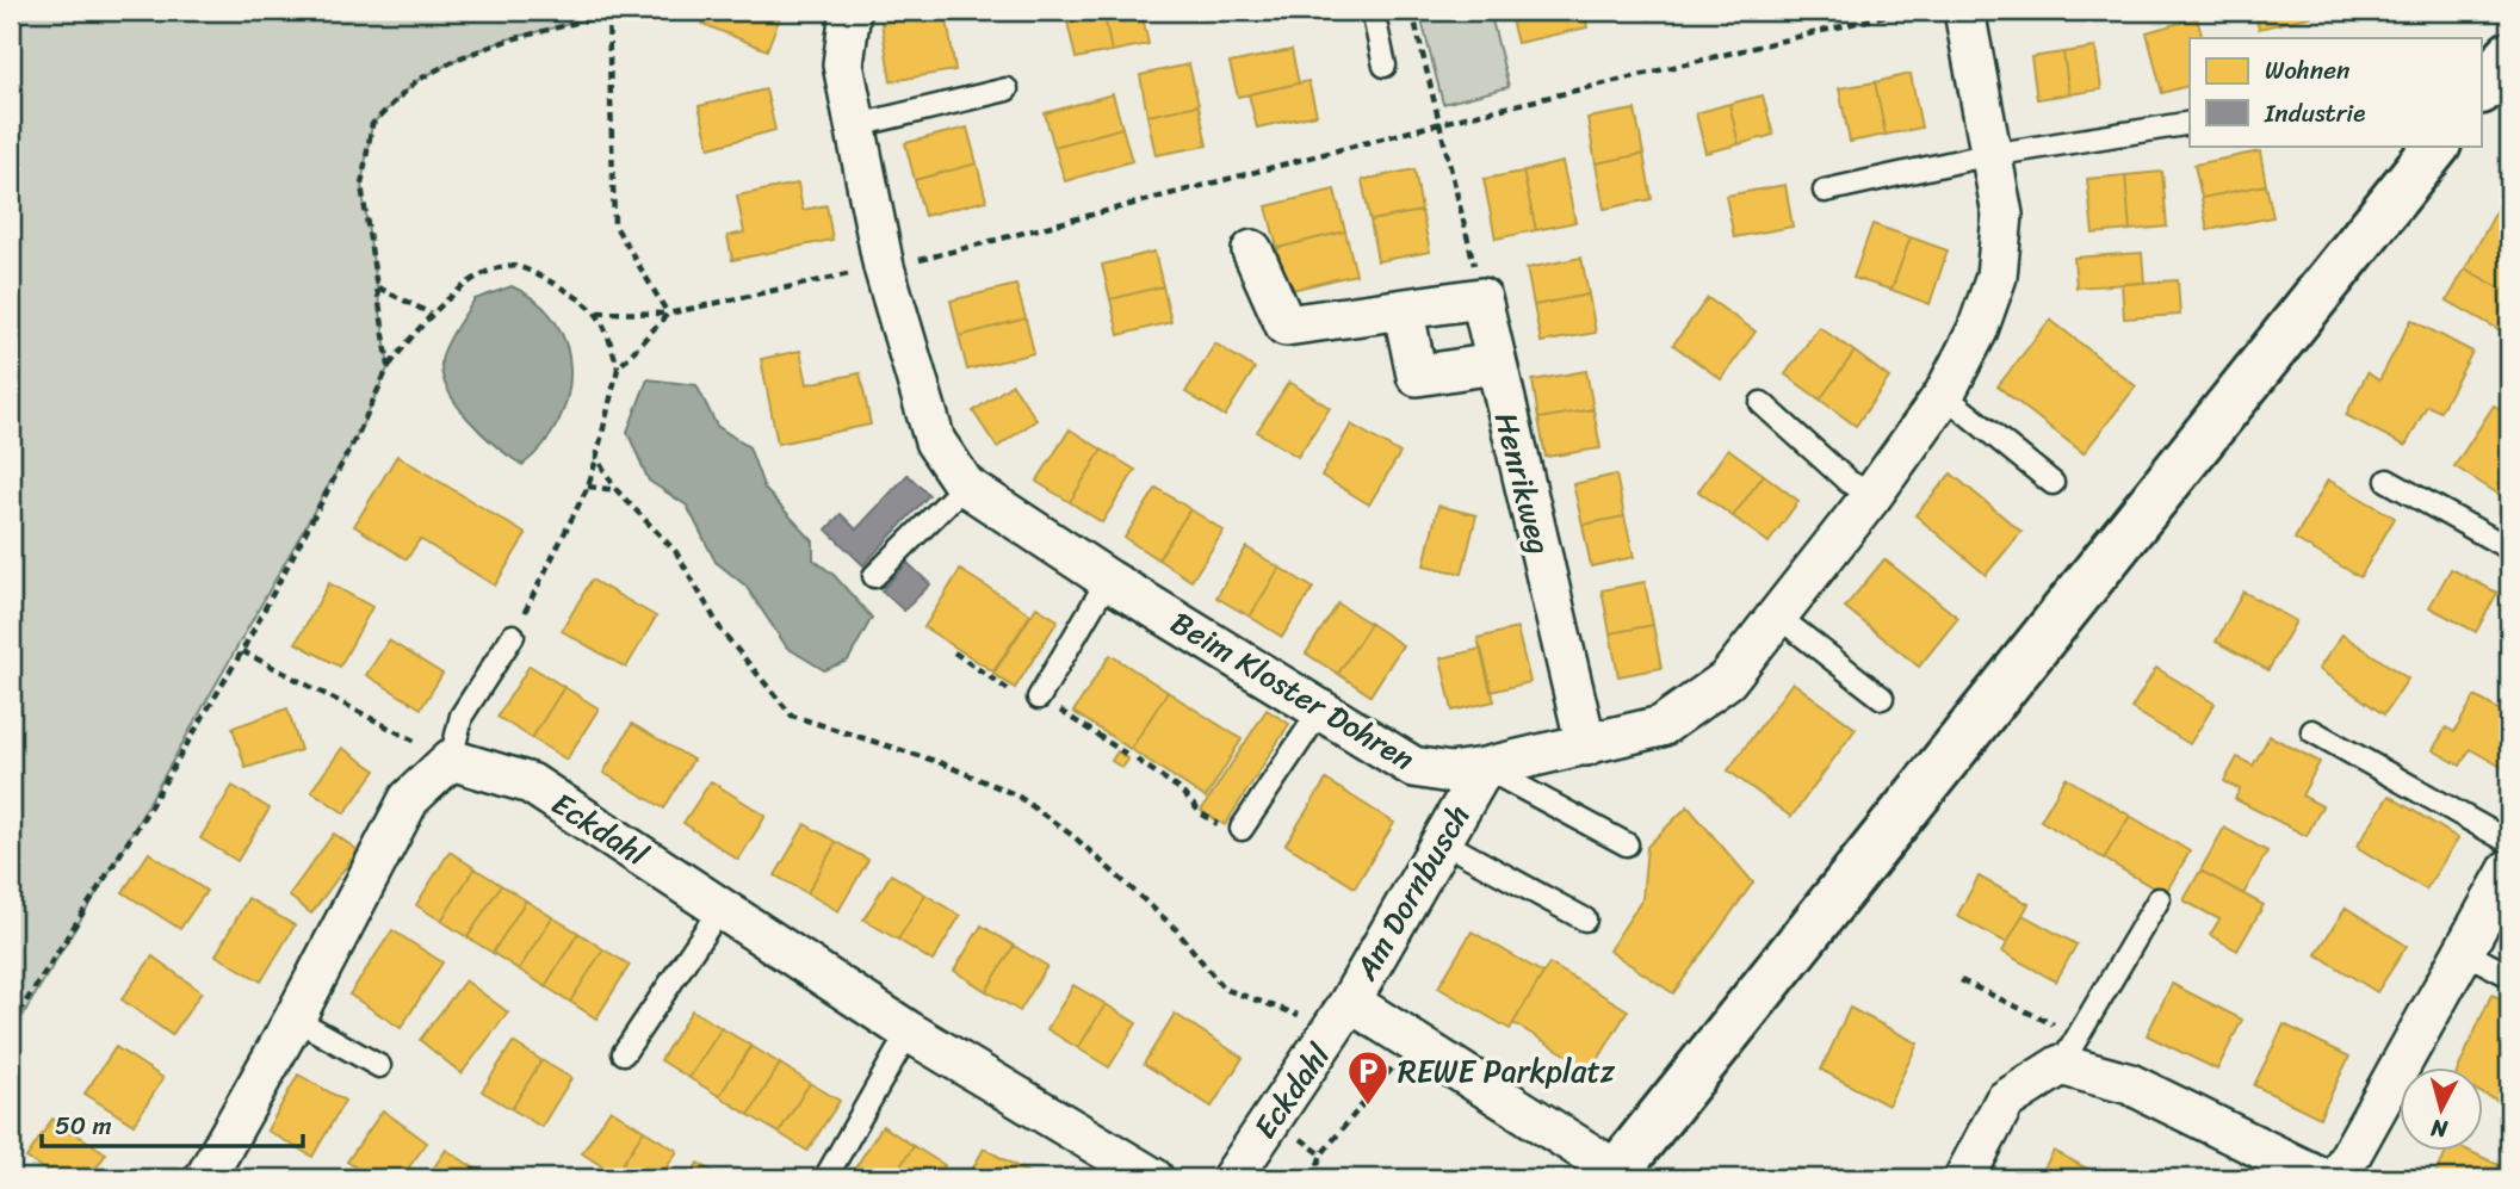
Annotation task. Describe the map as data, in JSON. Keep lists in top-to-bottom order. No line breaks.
{"streets":{"street":["Henrikweg","Beim Kloster Dohren","Eckdahl","Am Dornbusch"]},"crossings":[["Henrikweg","Beim Kloster Dohren"],["Beim Kloster Dohren","Am Dornbusch"],["Eckdahl","Am Dornbusch"]],"places":{"parking":["REWE Parkplatz"]},"legend":["Wohnen","Industrie"],"scale_bar":"50 m","north":"bottom"}
